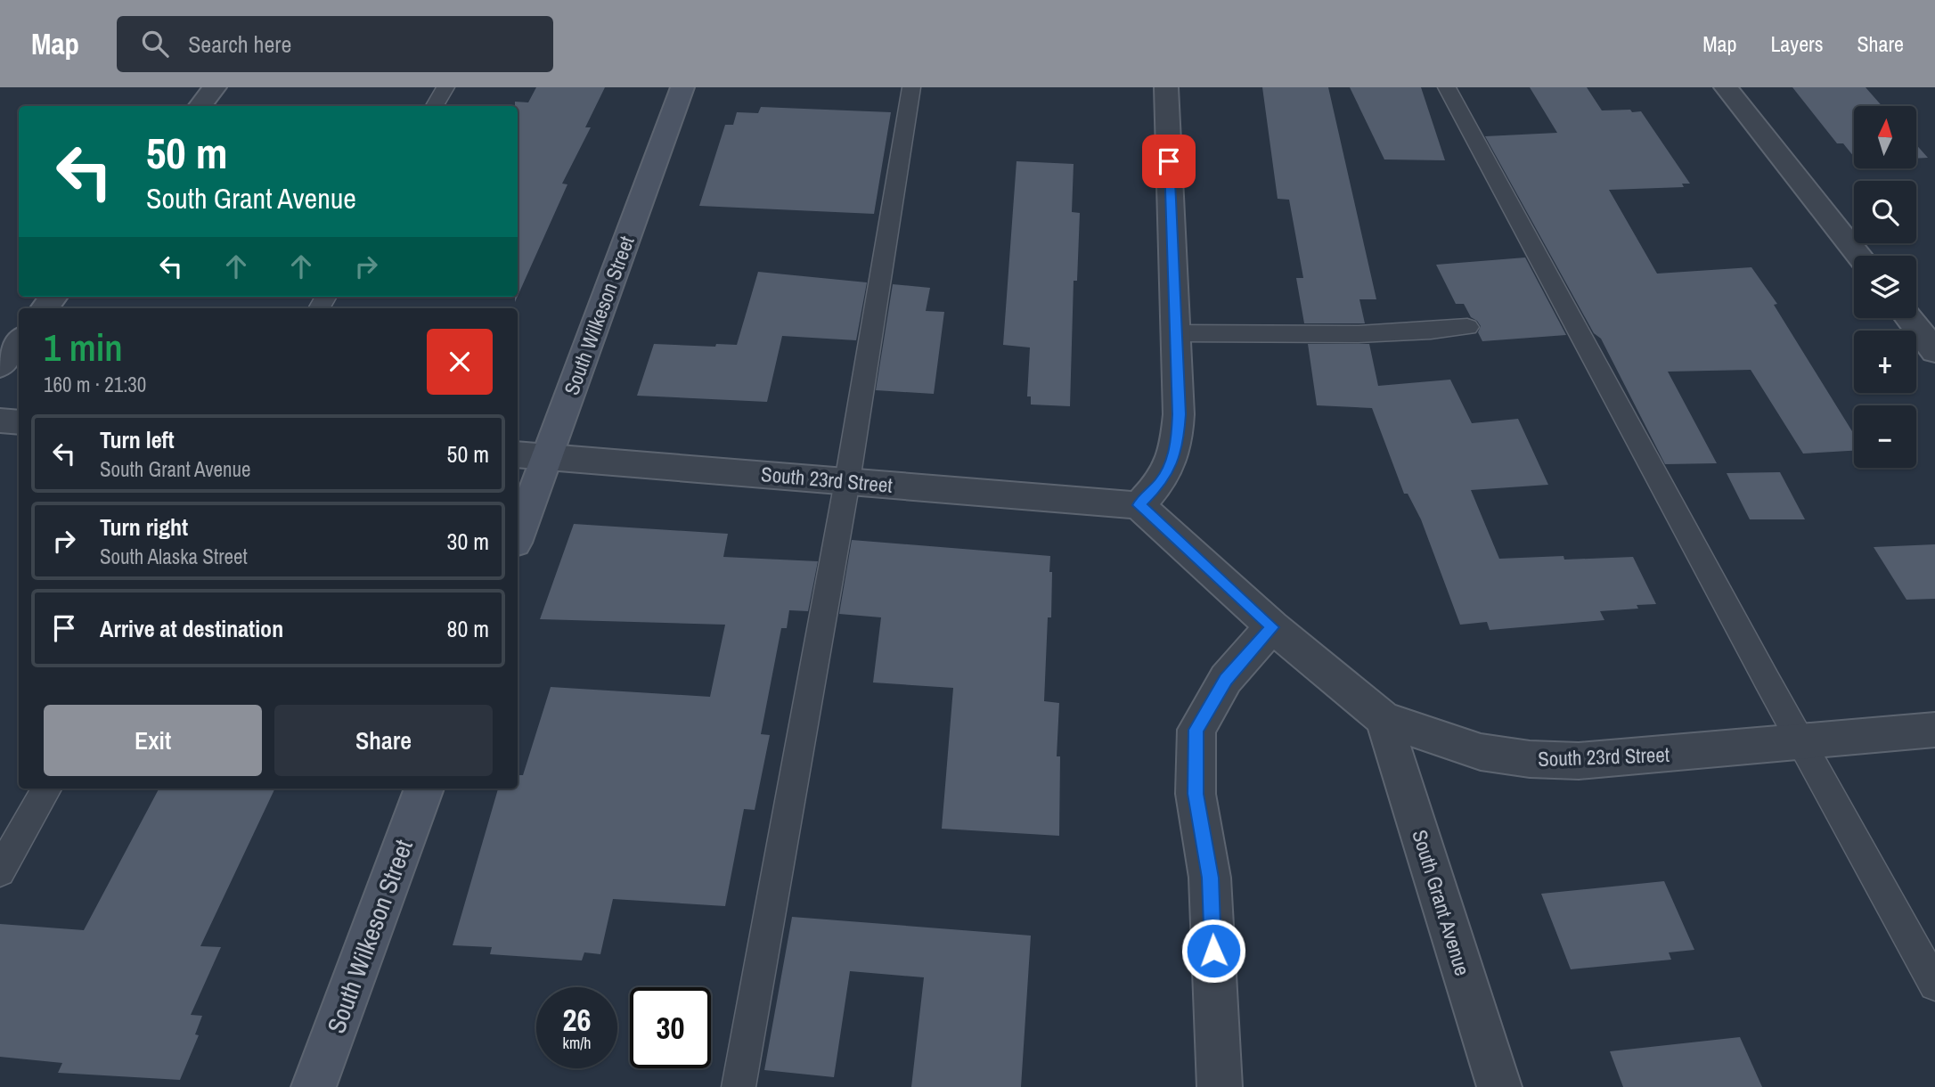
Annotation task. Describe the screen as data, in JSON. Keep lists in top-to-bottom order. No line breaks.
{"streets":{"street":["South Wilkeson Street","South 23rd Street","South Grant Avenue"]},"crossings":[["South Wilkeson Street","South 23rd Street"],["South 23rd Street","South Grant Avenue"]],"north":"top","page":{"header":"Map","search":"Search here","nav":["Map","Layers","Share"],"map_buttons":["+","−"],"turn":["50 m","South Grant Avenue"],"heading":["1 min","160 m · 21:30"],"list":[{"name":"Turn left","note":"South Grant Avenue","value":"50 m"},{"name":"Turn right","note":"South Alaska Street","value":"30 m"},{"name":"Arrive at destination","value":"80 m"}],"buttons":["Exit","Share"],"speed":"26 km/h","limit":"30"}}
